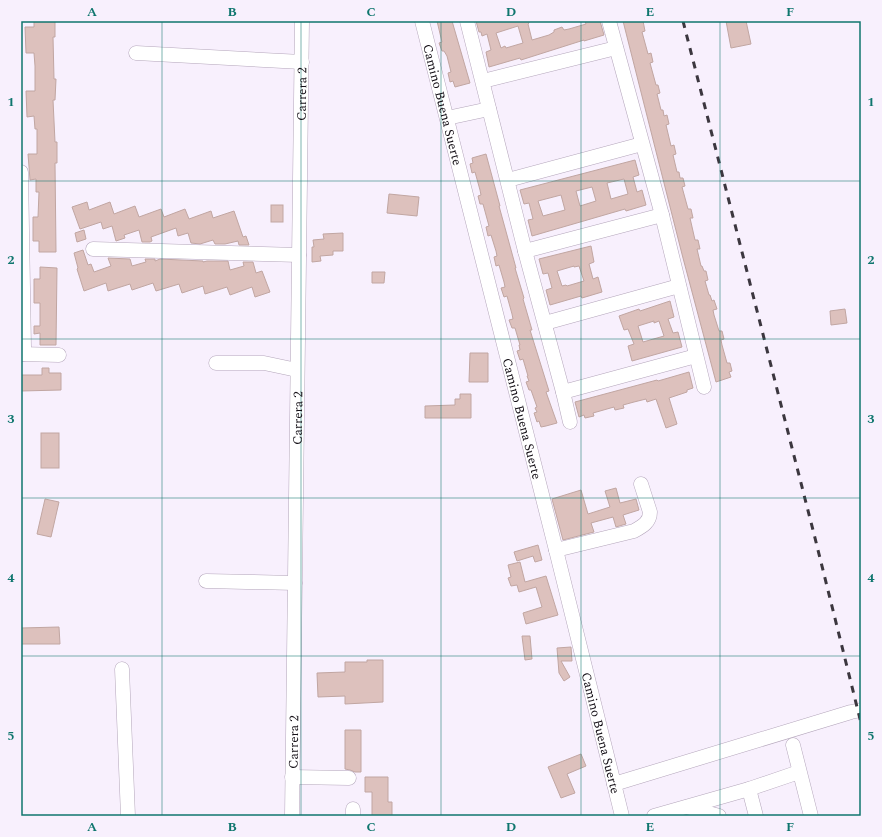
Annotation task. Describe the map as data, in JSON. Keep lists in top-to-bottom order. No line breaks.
{"streets":{"street":["Carrera 2","Camino Buena Suerte"]},"grid":{"columns":["A","B","C","D","E","F"],"rows":["1","2","3","4","5"]}}
